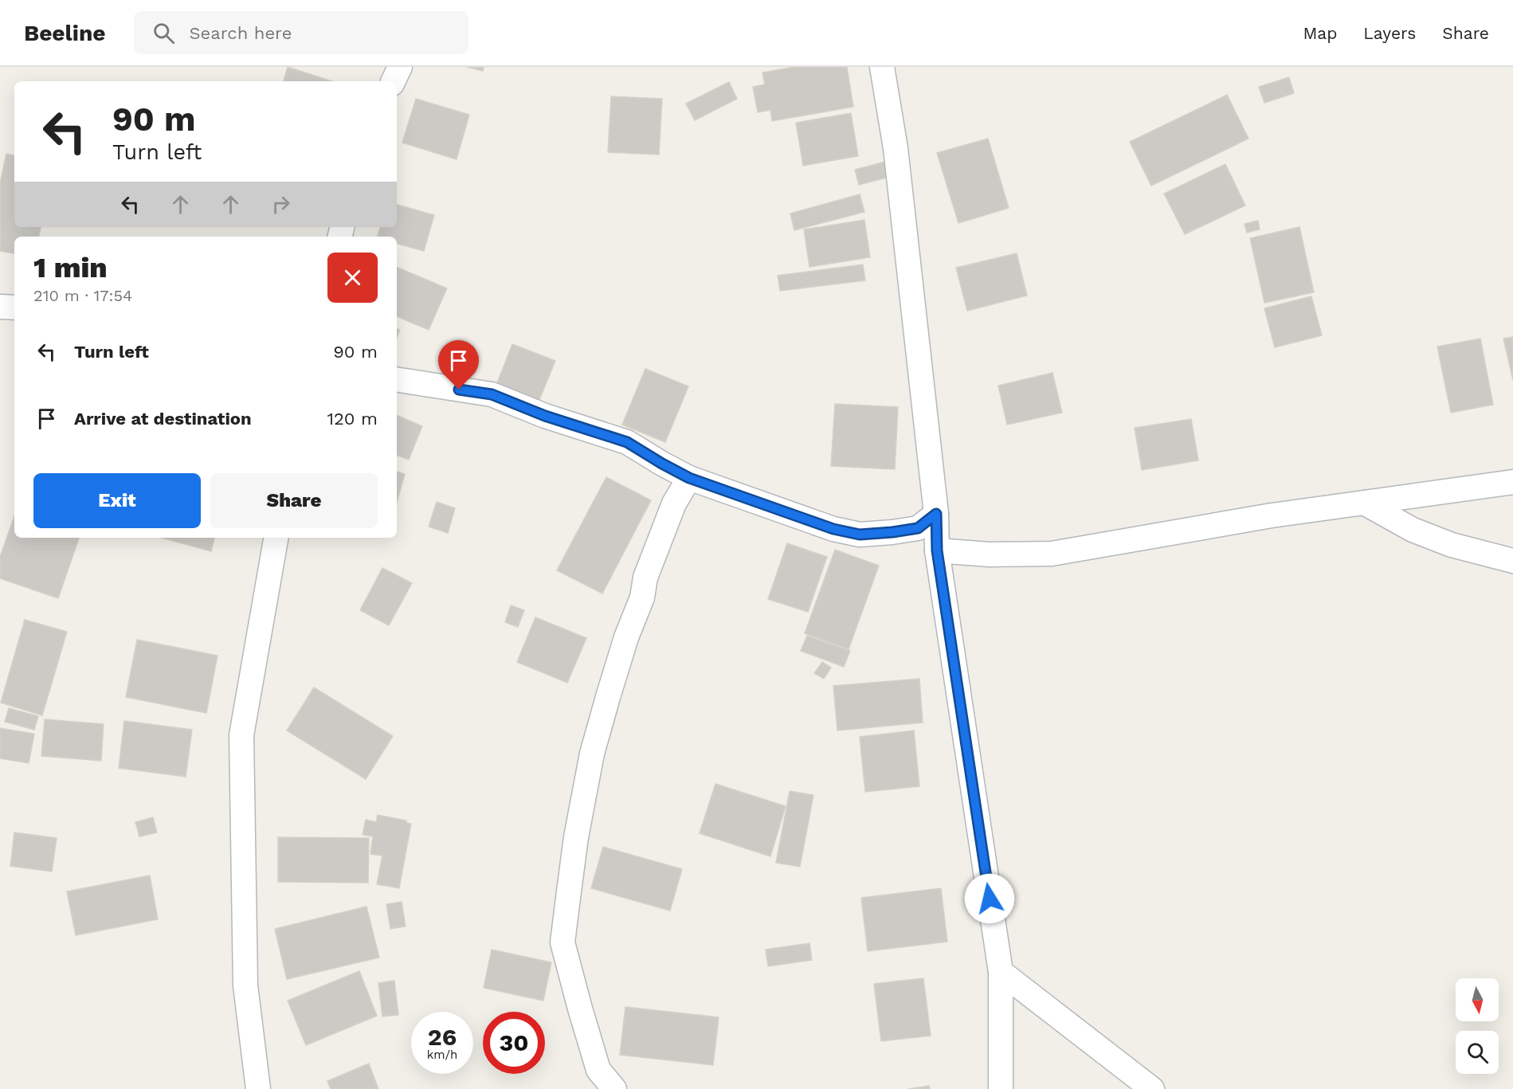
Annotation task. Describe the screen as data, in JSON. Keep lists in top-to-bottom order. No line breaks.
{"north":"bottom","page":{"header":"Beeline","search":"Search here","nav":["Map","Layers","Share"],"turn":["90 m","Turn left"],"heading":["1 min","210 m · 17:54"],"list":[{"name":"Turn left","value":"90 m"},{"name":"Arrive at destination","value":"120 m"}],"buttons":["Exit","Share"],"speed":"26 km/h","limit":"30"}}
